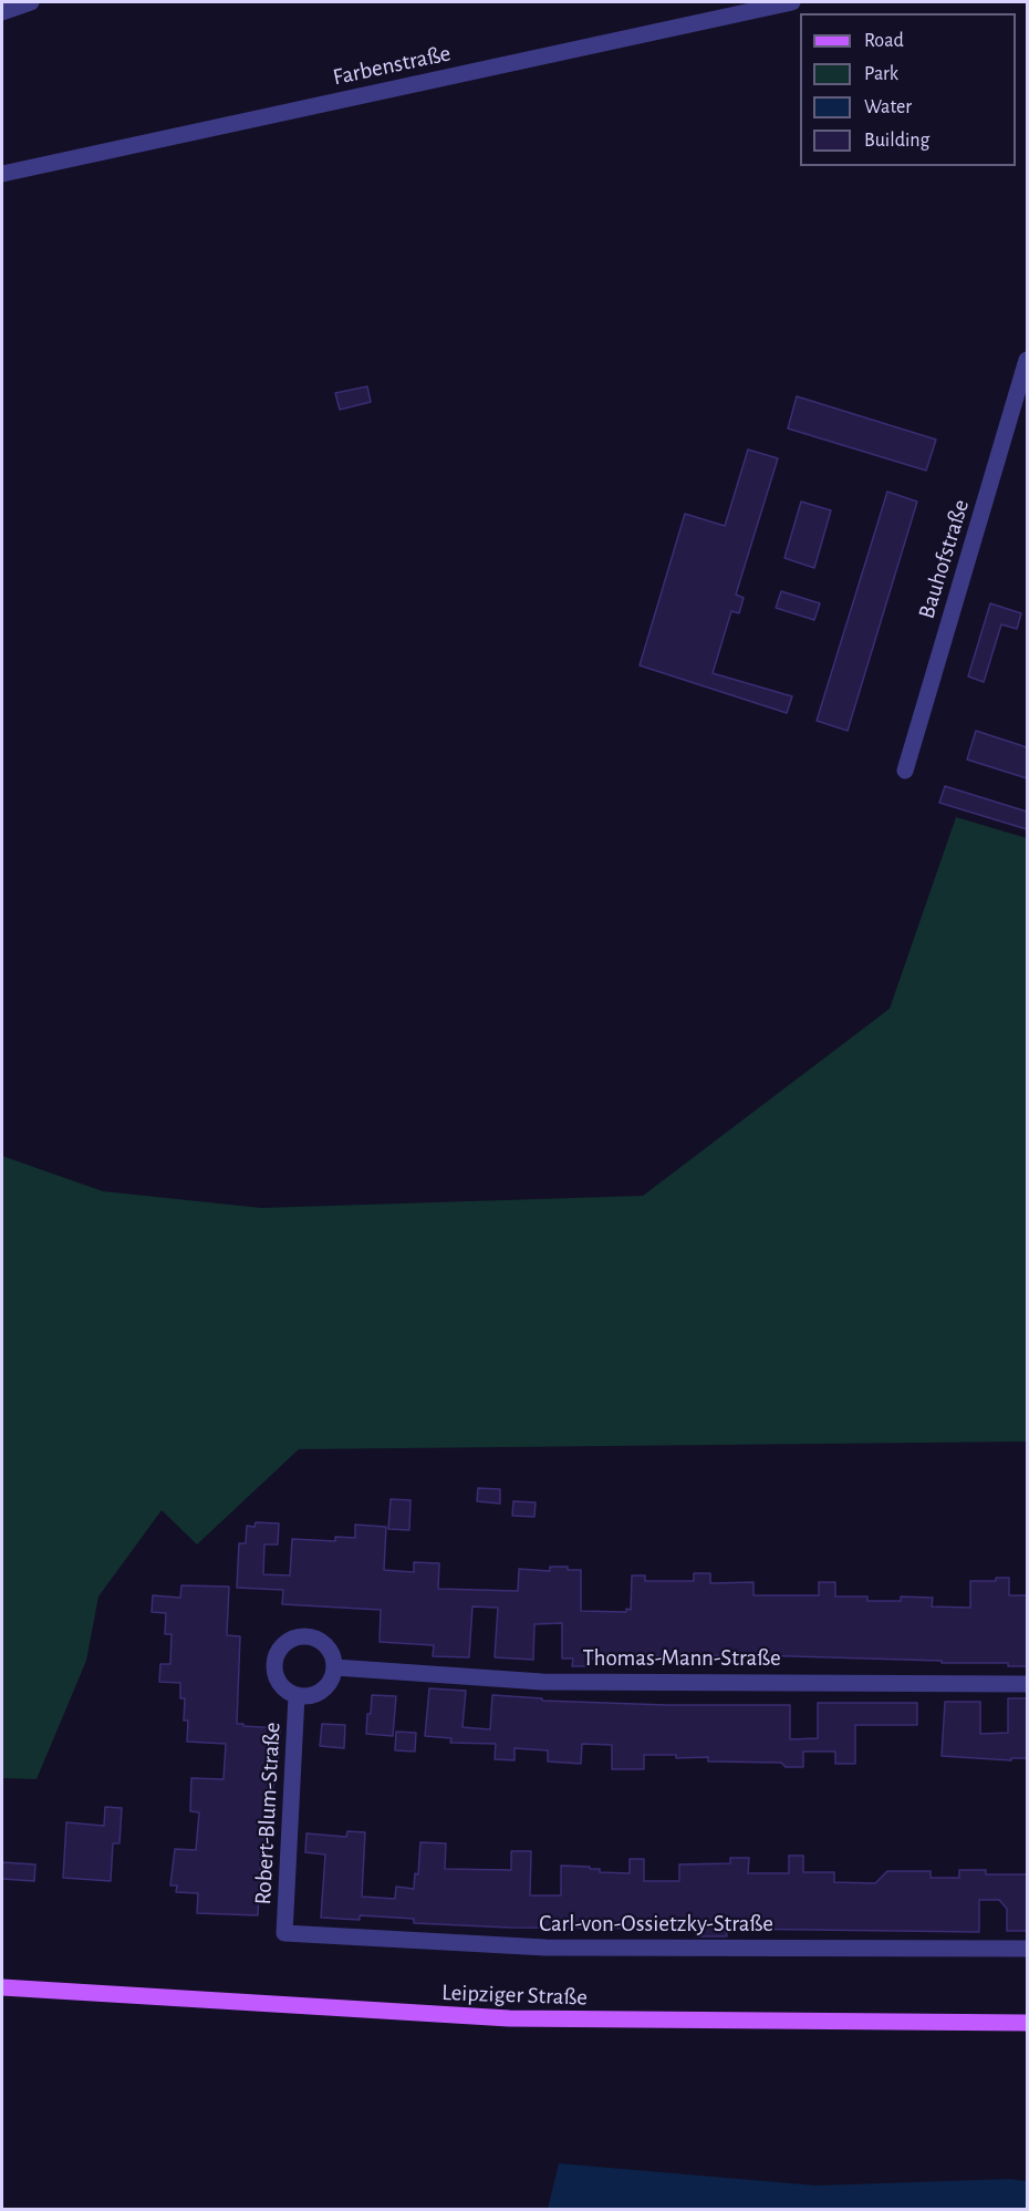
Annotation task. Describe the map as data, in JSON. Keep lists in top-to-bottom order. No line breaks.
{"streets":{"main road":["Leipziger Straße"],"street":["Farbenstraße","Bauhofstraße","Thomas-Mann-Straße","Robert-Blum-Straße","Carl-von-Ossietzky-Straße"]},"crossings":[["Thomas-Mann-Straße","Robert-Blum-Straße"],["Robert-Blum-Straße","Carl-von-Ossietzky-Straße"]],"legend":["Road","Park","Water","Building"]}
